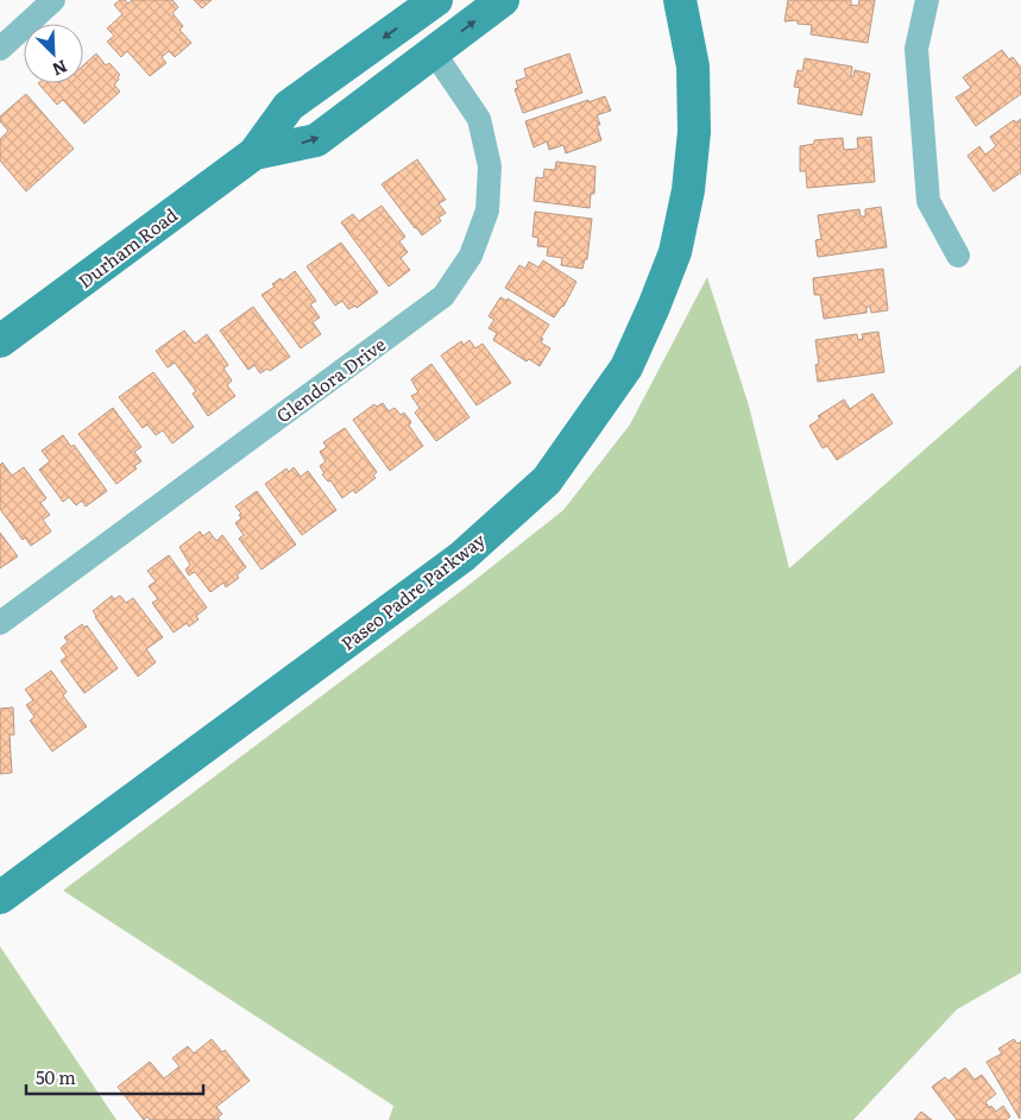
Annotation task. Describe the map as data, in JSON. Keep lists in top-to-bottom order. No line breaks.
{"streets":{"main road":["Durham Road","Paseo Padre Parkway"],"street":["Glendora Drive"]},"crossings":[["Durham Road","Glendora Drive"]],"scale_bar":"50 m","north":"bottom right"}
